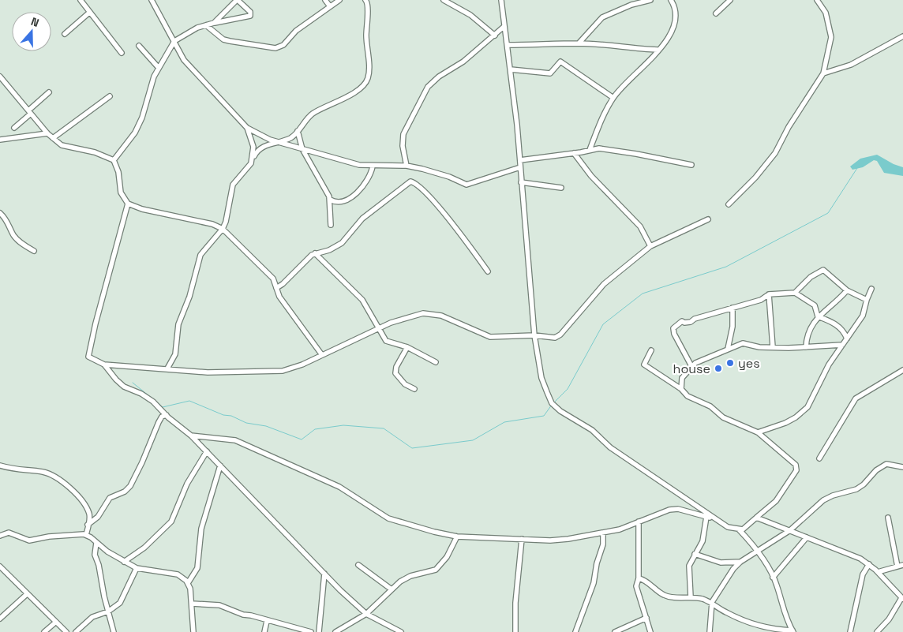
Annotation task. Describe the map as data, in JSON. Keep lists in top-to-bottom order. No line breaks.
{"places":["yes","house"],"north":"top"}
